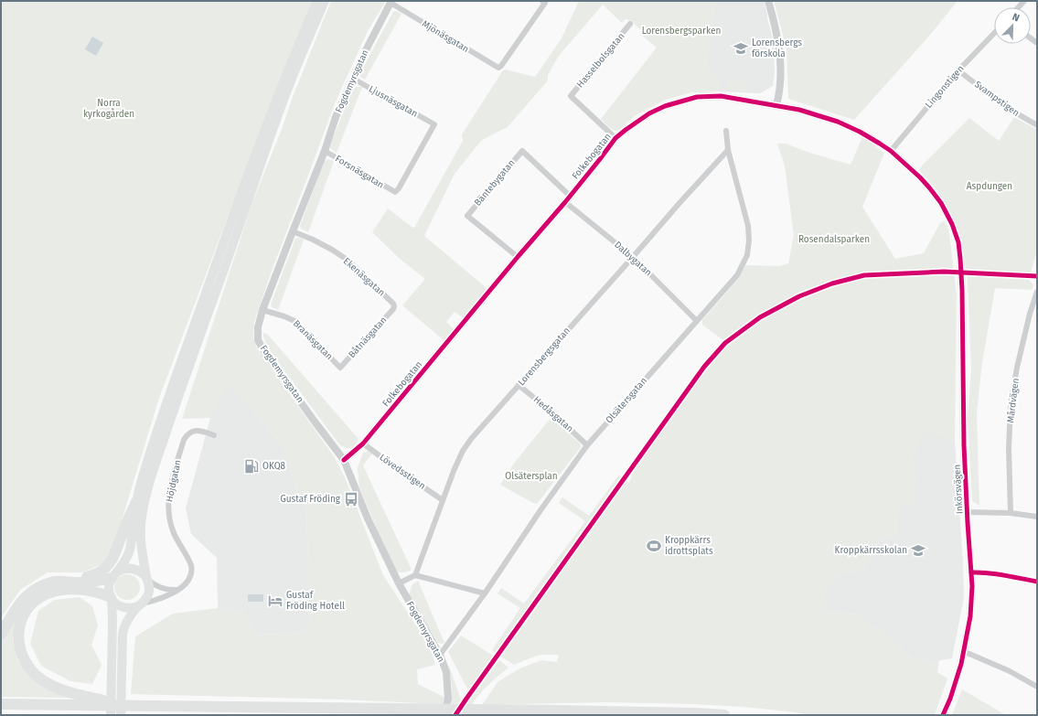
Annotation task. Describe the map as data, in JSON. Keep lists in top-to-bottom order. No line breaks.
{"streets":{"street":["Mjönäsgatan","Hasselbolsgatan","Fogdemyrsgatan","Lingonstigen","Svampstigen","Ljusnäsgatan","Folkebogatan","Forsnäsgatan","Bäntebygatan","Dalbygatan","Ekenäsgatan","Båtnäsgatan","Branäsgatan","Lorensbergsgatan","Olsätersgatan","Mårdvägen","Hedåsgatan","Lövedsstigen","Höjdgatan","Inkörsvägen"]},"crossings":[["Mjönäsgatan","Fogdemyrsgatan"],["Hasselbolsgatan","Folkebogatan"],["Fogdemyrsgatan","Ljusnäsgatan"],["Fogdemyrsgatan","Folkebogatan"],["Fogdemyrsgatan","Forsnäsgatan"],["Fogdemyrsgatan","Ekenäsgatan"],["Fogdemyrsgatan","Branäsgatan"],["Fogdemyrsgatan","Olsätersgatan"],["Lingonstigen","Svampstigen"],["Lingonstigen","Folkebogatan"],["Ljusnäsgatan","Forsnäsgatan"],["Folkebogatan","Bäntebygatan"],["Folkebogatan","Dalbygatan"],["Folkebogatan","Lövedsstigen"],["Folkebogatan","Inkörsvägen"],["Bäntebygatan","Dalbygatan"],["Dalbygatan","Lorensbergsgatan"],["Dalbygatan","Olsätersgatan"],["Ekenäsgatan","Båtnäsgatan"],["Båtnäsgatan","Branäsgatan"],["Lorensbergsgatan","Olsätersgatan"],["Lorensbergsgatan","Hedåsgatan"],["Lorensbergsgatan","Lövedsstigen"],["Olsätersgatan","Hedåsgatan"]],"parks":["Lorensbergsparken","Norra kyrkogården","Aspdungen","Rosendalsparken","Olsätersplan"],"places":{"school or university":["Lorensbergs förskola","Kroppkärrsskolan"],"fuel station":["OKQ8"],"bus stop":["Gustaf Fröding"],"sports":["Kroppkärrs idrottsplats"],"hotel":["Gustaf Fröding Hotell"]},"north":"top right"}
